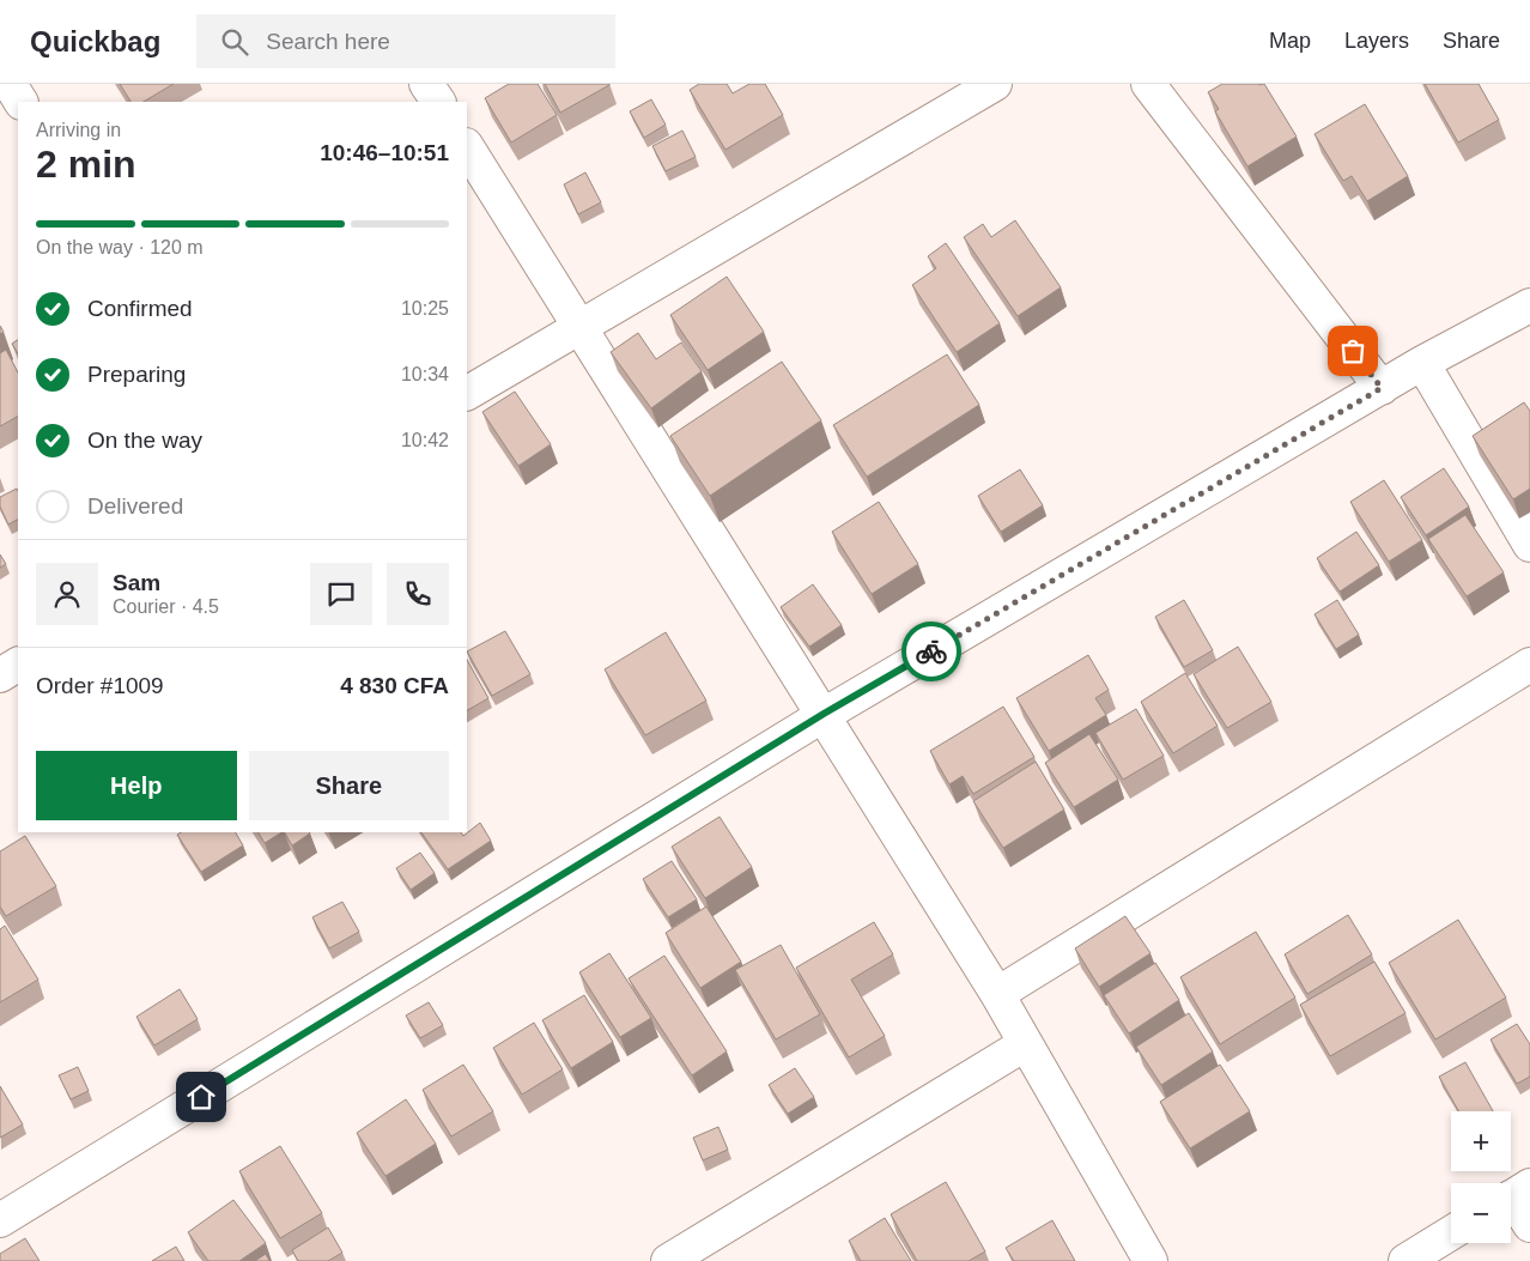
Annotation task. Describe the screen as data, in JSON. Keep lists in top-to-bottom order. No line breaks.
{"page":{"header":"Quickbag","search":"Search here","nav":["Map","Layers","Share"],"heading":["2 min","Arriving in","10:46–10:51"],"panel":["Sam","Courier · 4.5","Order #1009","4 830 CFA"],"bar":"On the way · 120 m","list":[["Confirmed","10:25"],["Preparing","10:34"],["On the way","10:42"],"Delivered"],"buttons":["Help","Share"],"map_buttons":["+","−"]}}
